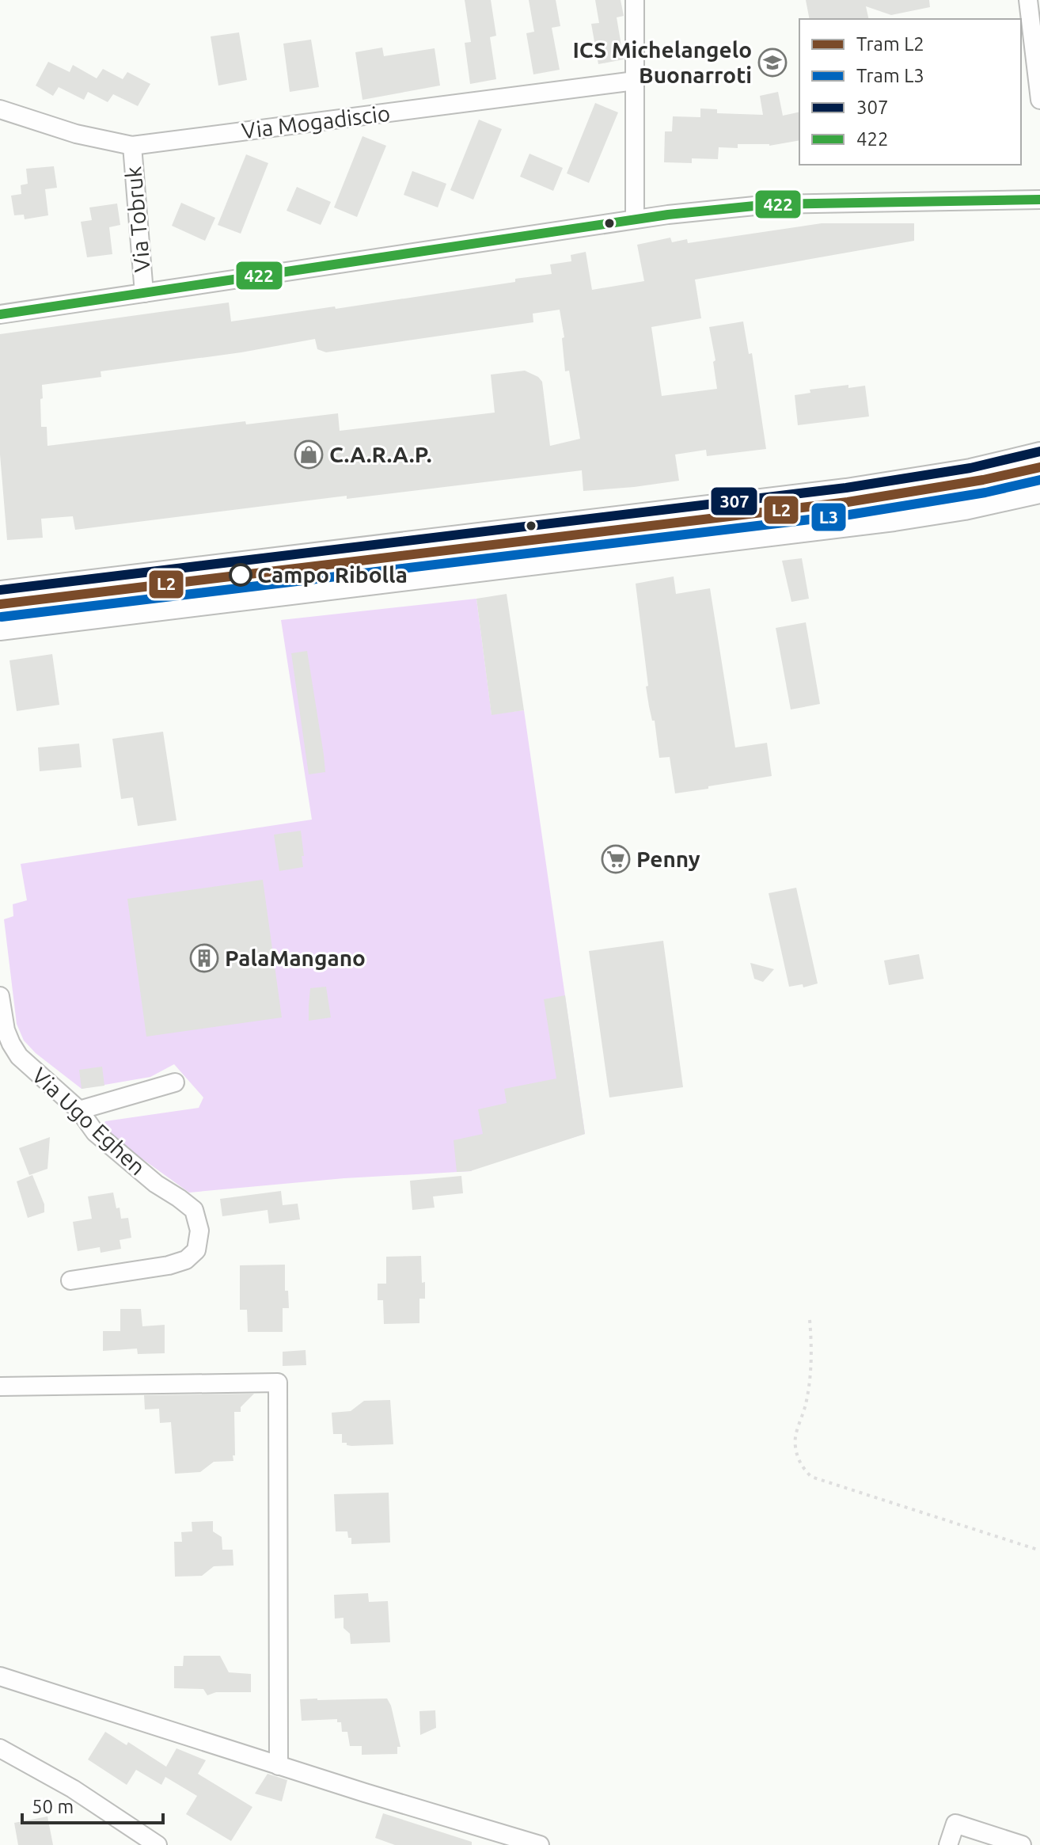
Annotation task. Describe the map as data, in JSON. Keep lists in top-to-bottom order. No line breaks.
{"streets":{"street":["Via Mogadiscio","Via Tobruk","Via Ugo Eghen"]},"crossings":[["Via Mogadiscio","Via Tobruk"]],"places":{"school or university":["ICS Michelangelo Buonarroti"],"shop":["C.A.R.A.P."],"other":["Campo Ribolla"],"supermarket":["Penny"],"building":["PalaMangano"]},"lines":["transit line 422","transit line 307","tram line L2","tram line L3"],"legend":["Tram L2","Tram L3","307","422"],"scale_bar":"50 m"}
